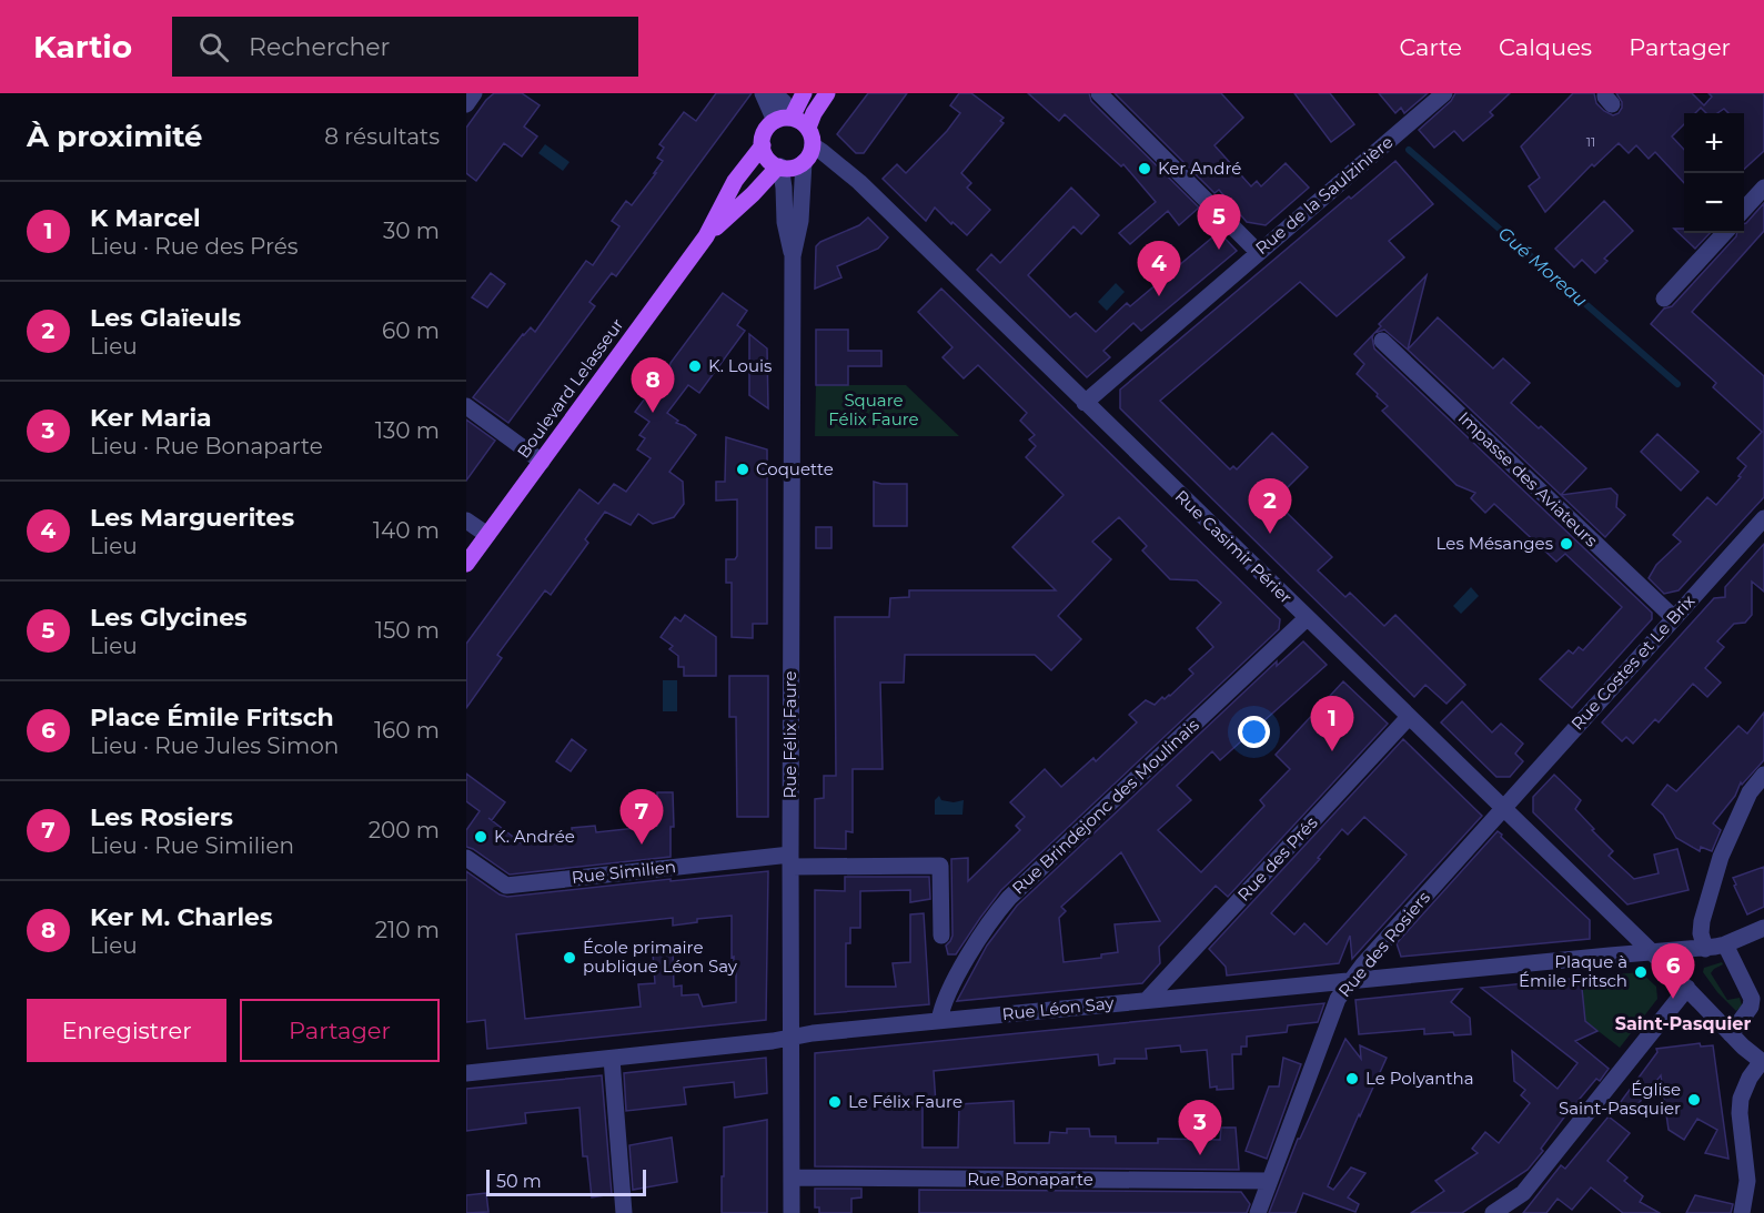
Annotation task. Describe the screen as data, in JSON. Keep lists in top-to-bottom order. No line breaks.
{"streets":{"main road":["Boulevard Lelasseur"],"street":["Rue de la Saulzinière","Impasse des Aviateurs","Rue Casimir Périer","Rue Costes et Le Brix","Rue Félix Faure","Rue Brindejonc des Moulinais","Rue des Prés","Rue Similien","Rue des Rosiers","Rue Léon Say","Rue Bonaparte"]},"crossings":[["Rue de la Saulzinière","Rue Casimir Périer"],["Boulevard Lelasseur","Rue Casimir Périer"],["Boulevard Lelasseur","Rue Félix Faure"],["Impasse des Aviateurs","Rue Costes et Le Brix"],["Rue Casimir Périer","Rue Costes et Le Brix"],["Rue Casimir Périer","Rue Félix Faure"],["Rue Casimir Périer","Rue Brindejonc des Moulinais"],["Rue Casimir Périer","Rue des Prés"],["Rue Casimir Périer","Rue des Rosiers"],["Rue Casimir Périer","Rue Léon Say"],["Rue Costes et Le Brix","Rue des Rosiers"],["Rue Félix Faure","Rue Similien"],["Rue Félix Faure","Rue Léon Say"],["Rue Félix Faure","Rue Bonaparte"],["Rue Brindejonc des Moulinais","Rue Léon Say"],["Rue des Prés","Rue Léon Say"],["Rue des Rosiers","Rue Léon Say"],["Rue des Rosiers","Rue Bonaparte"]],"districts":["Saint-Pasquier"],"water":["Gué Moreau"],"parks":["Square Félix Faure"],"places":["Ker André","K. Louis","Coquette","Les Mésanges","K. Andrée","École primaire publique Léon Say","Plaque à Émile Fritsch","Le Polyantha","Église Saint-Pasquier","Le Félix Faure"],"house_numbers":["11"],"scale_bar":"50 m","page":{"header":"Kartio","search":"Rechercher","nav":["Carte","Calques","Partager"],"heading":["À proximité","8 résultats"],"map_buttons":["+","−"],"list":[{"mark":"1","name":"K Marcel","note":"Lieu · Rue des Prés","value":"30 m"},{"mark":"2","name":"Les Glaïeuls","note":"Lieu","value":"60 m"},{"mark":"3","name":"Ker Maria","note":"Lieu · Rue Bonaparte","value":"130 m"},{"mark":"4","name":"Les Marguerites","note":"Lieu","value":"140 m"},{"mark":"5","name":"Les Glycines","note":"Lieu","value":"150 m"},{"mark":"6","name":"Place Émile Fritsch","note":"Lieu · Rue Jules Simon","value":"160 m"},{"mark":"7","name":"Les Rosiers","note":"Lieu · Rue Similien","value":"200 m"},{"mark":"8","name":"Ker M. Charles","note":"Lieu","value":"210 m"}],"pins":["5","4","8","2","1","7","6","3"],"buttons":["Enregistrer","Partager"],"scale":"50 m"}}
